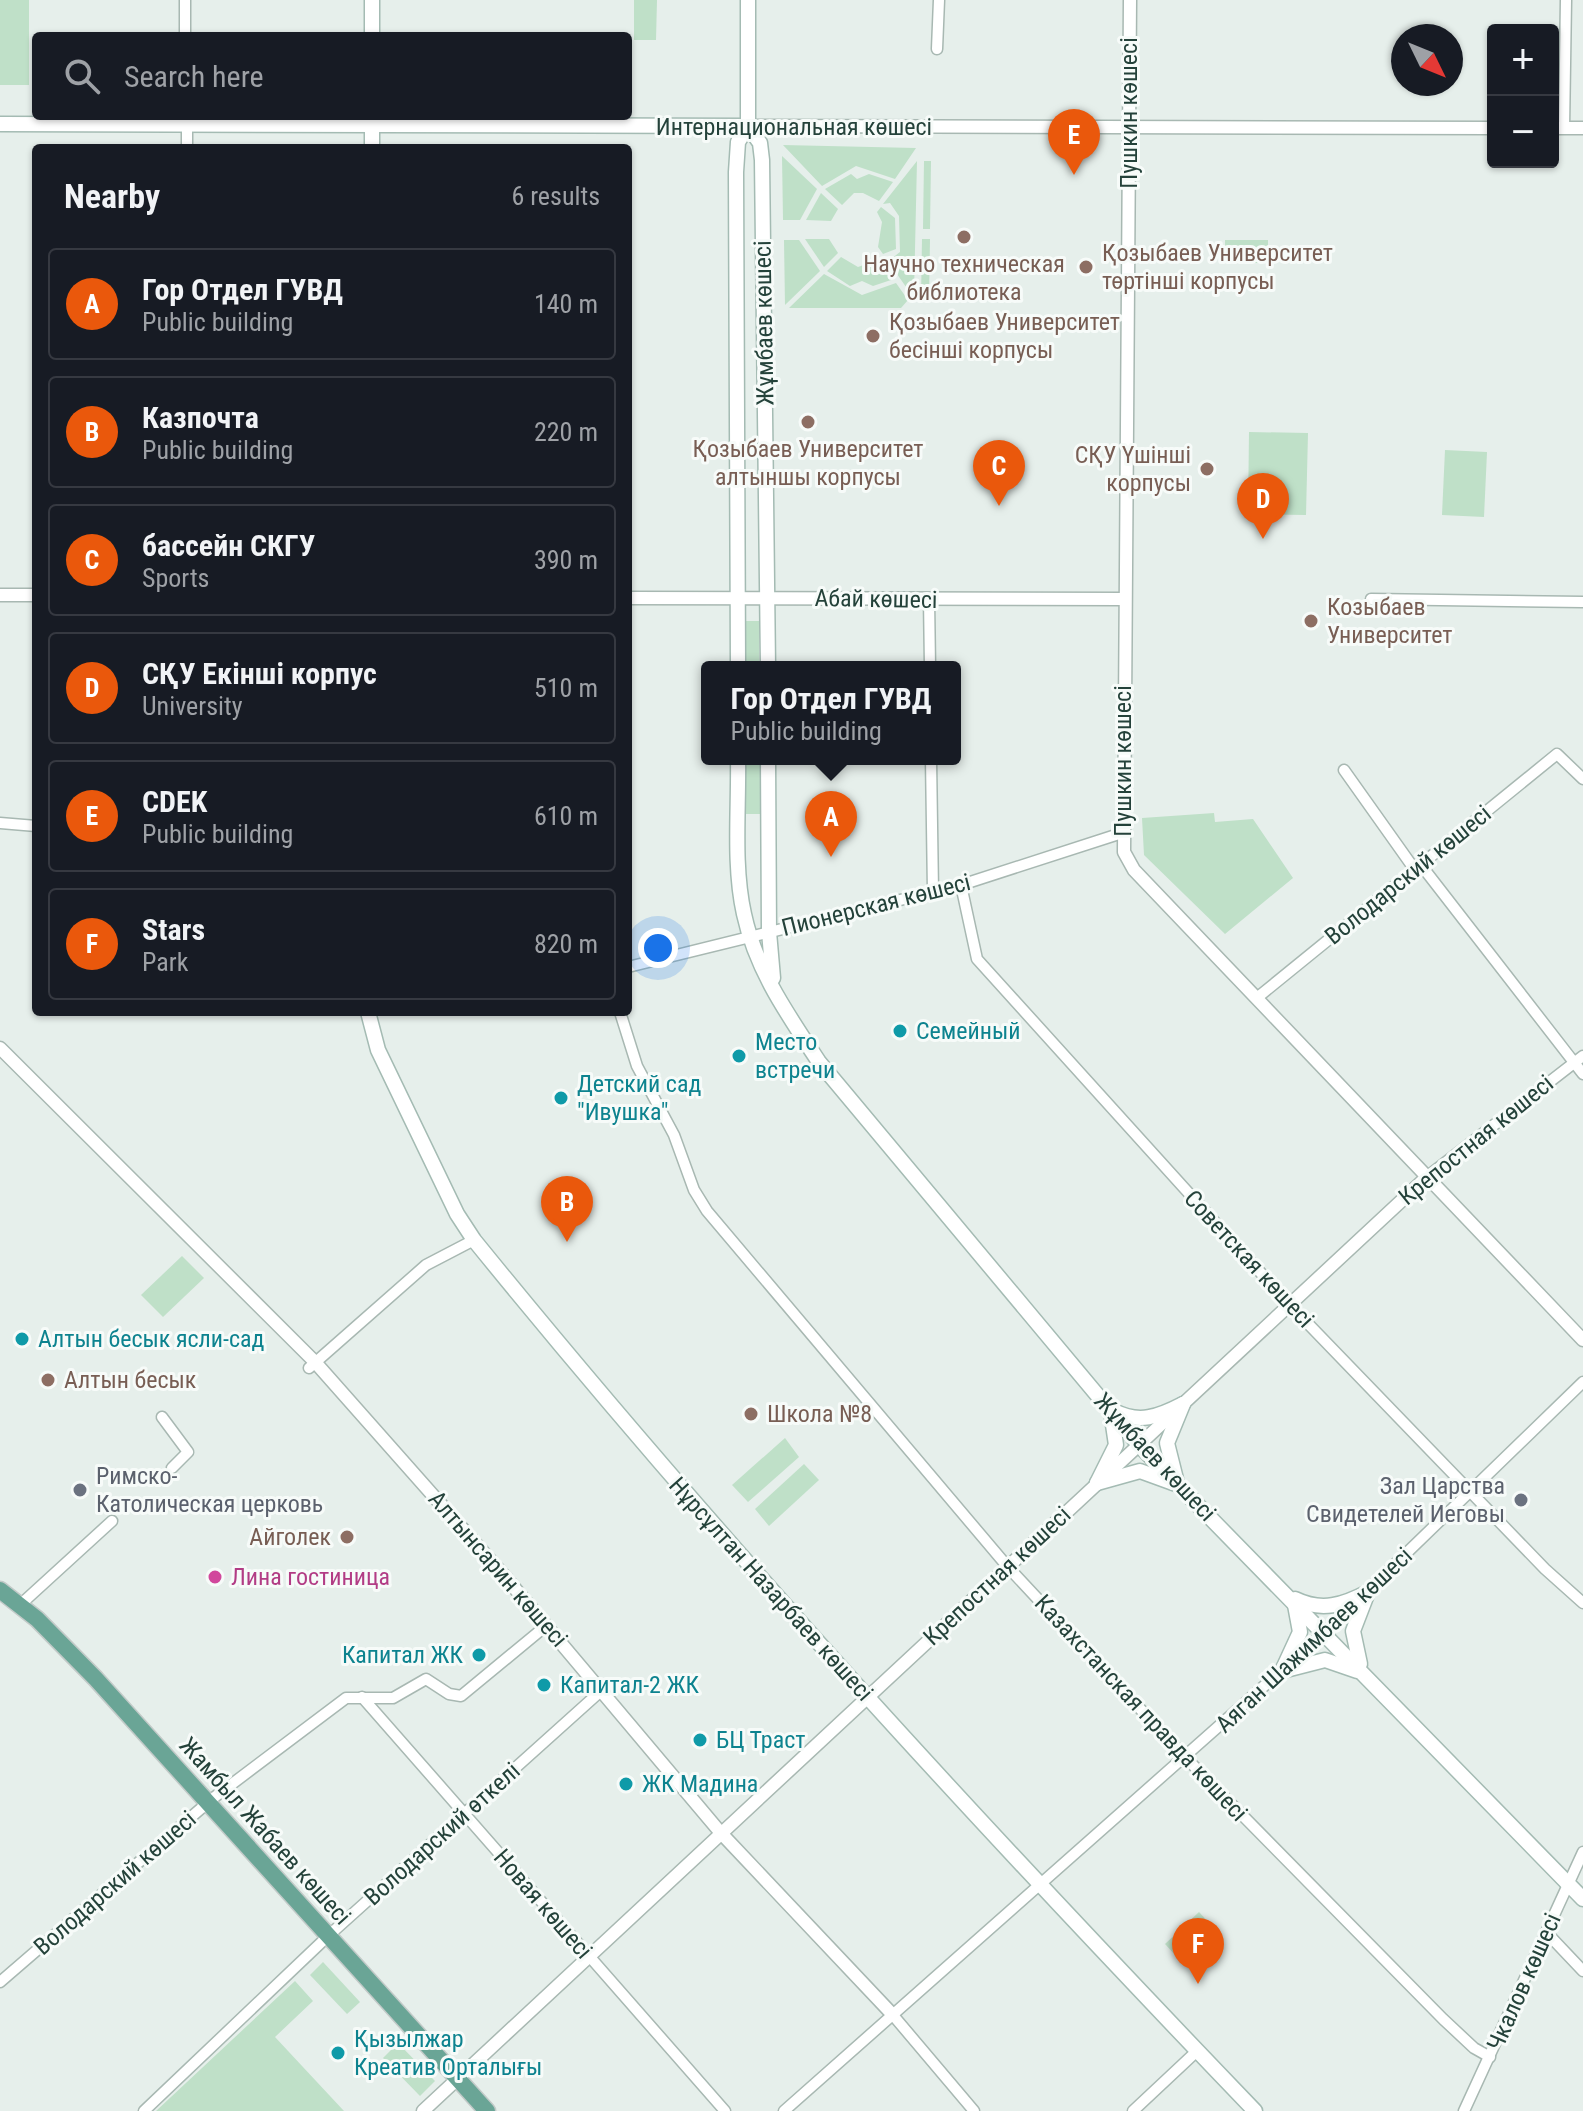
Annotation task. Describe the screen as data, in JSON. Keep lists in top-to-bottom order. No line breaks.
{"streets":{"main road":["Интернациональная көшесі","Жұмбаев көшесі","Нұрсұлтан Назарбаев көшесі","Жамбыл Жабаев көшесі"],"street":["Пушкин көшесі","Абай көшесі","Володарский көшесі","Пионерская көшесі","Крепостная көшесі","Советская көшесі","Алтынсарин көшесі","Аяган Шажимбаев көшесі","Казахстанская правда көшесі","Володарский өткелі","Новая көшесі","Чкалов көшесі"]},"crossings":[["Пушкин көшесі","Интернациональная көшесі"],["Пушкин көшесі","Абай көшесі"],["Пушкин көшесі","Володарский көшесі"],["Пушкин көшесі","Пионерская көшесі"],["Пушкин көшесі","Крепостная көшесі"],["Интернациональная көшесі","Жұмбаев көшесі"],["Жұмбаев көшесі","Абай көшесі"],["Жұмбаев көшесі","Пионерская көшесі"],["Жұмбаев көшесі","Крепостная көшесі"],["Жұмбаев көшесі","Аяган Шажимбаев көшесі"],["Жұмбаев көшесі","Чкалов көшесі"],["Володарский көшесі","Алтынсарин көшесі"],["Володарский көшесі","Жамбыл Жабаев көшесі"],["Володарский көшесі","Новая көшесі"],["Пионерская көшесі","Советская көшесі"],["Крепостная көшесі","Советская көшесі"],["Крепостная көшесі","Алтынсарин көшесі"],["Крепостная көшесі","Нұрсұлтан Назарбаев көшесі"],["Крепостная көшесі","Казахстанская правда көшесі"],["Крепостная көшесі","Жамбыл Жабаев көшесі"],["Крепостная көшесі","Новая көшесі"],["Советская көшесі","Аяган Шажимбаев көшесі"],["Алтынсарин көшесі","Аяган Шажимбаев көшесі"],["Алтынсарин көшесі","Володарский өткелі"],["Нұрсұлтан Назарбаев көшесі","Аяган Шажимбаев көшесі"],["Аяган Шажимбаев көшесі","Казахстанская правда көшесі"],["Казахстанская правда көшесі","Чкалов көшесі"],["Жамбыл Жабаев көшесі","Володарский өткелі"],["Володарский өткелі","Новая көшесі"]],"places":["Научно техническая библиотека","Қозыбаев Университет төртінші корпусы","Қозыбаев Университет бесінші корпусы","Қозыбаев Университет алтыншы корпусы","СҚУ Үшінші корпусы","Козыбаев Университет","Семейный","Место встречи","Детский сад \"Ивушка\"","Алтын бесык ясли-сад","Алтын бесык","Школа №8","Римско- Католическая церковь","Зал Царства Свидетелей Иеговы","Айголек","Лина гостиница","Капитал ЖК","Капитал-2 ЖК","БЦ Траст","ЖК Мадина","Қызылжар Креатив Орталығы"],"north":"bottom right","page":{"map_buttons":["+","−"],"search":"Search here","pins":["E","C","D","A","B","F"],"heading":["Nearby","6 results"],"list":[{"mark":"A","name":"Гор Отдел ГУВД","note":"Public building","value":"140 m"},{"mark":"B","name":"Казпочта","note":"Public building","value":"220 m"},{"mark":"C","name":"бассейн СКГУ","note":"Sports","value":"390 m"},{"mark":"D","name":"СҚУ Екінші корпус","note":"University","value":"510 m"},{"mark":"E","name":"CDEK","note":"Public building","value":"610 m"},{"mark":"F","name":"Stars","note":"Park","value":"820 m"}],"popup":["Гор Отдел ГУВД","Public building"]}}
